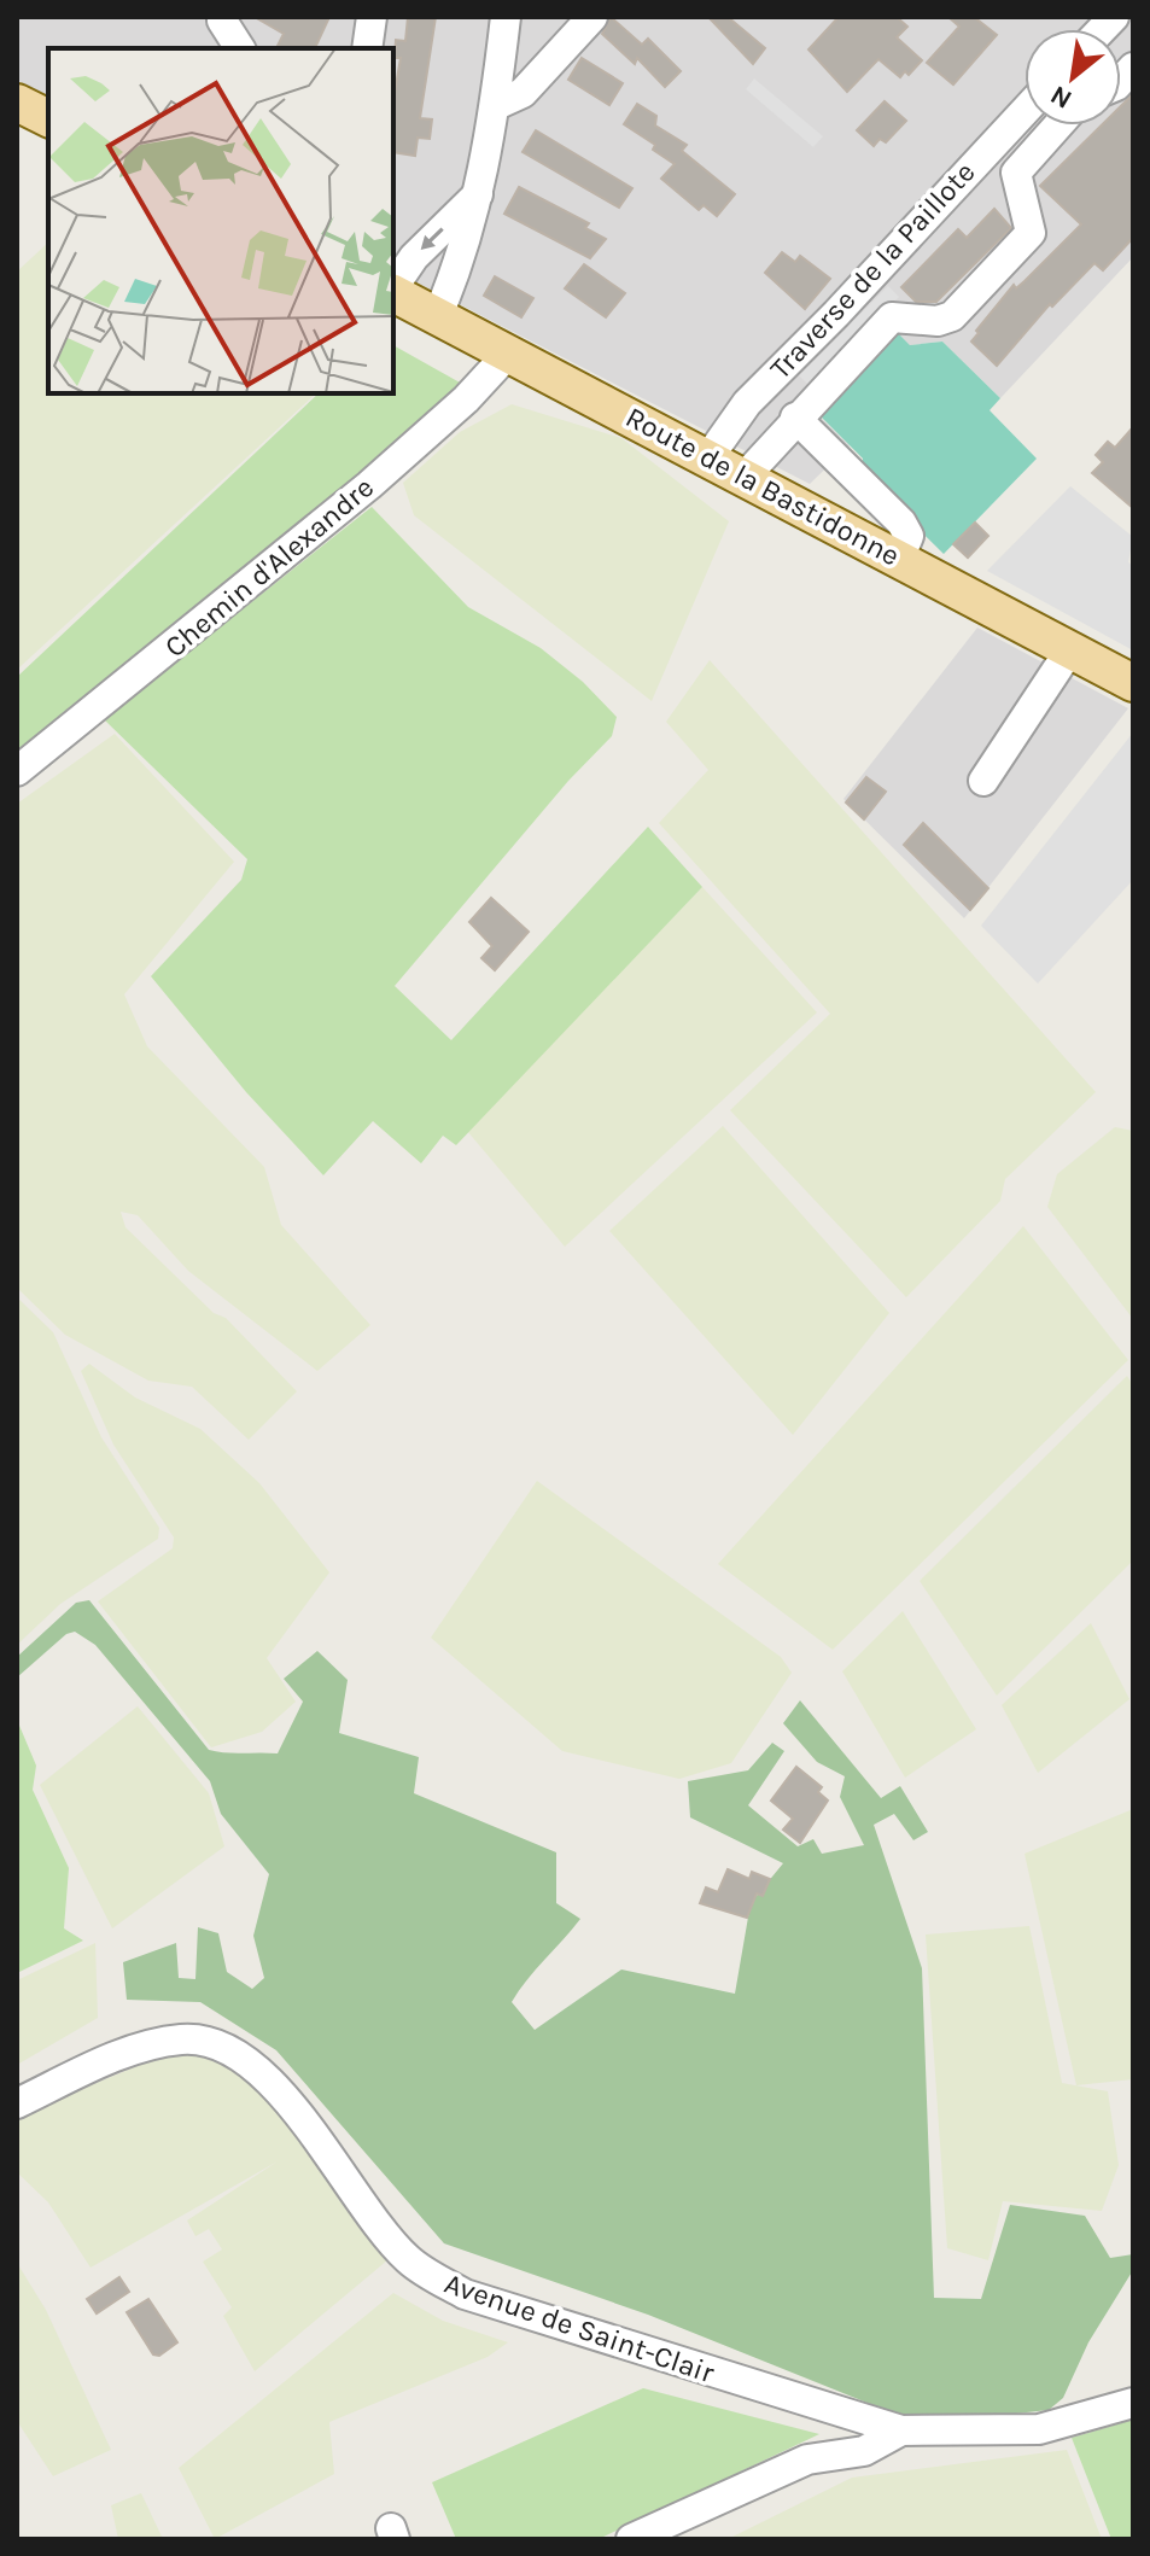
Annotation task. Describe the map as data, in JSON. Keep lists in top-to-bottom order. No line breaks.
{"streets":{"main road":["Route de la Bastidonne"],"street":["Traverse de la Paillote","Chemin d'Alexandre","Avenue de Saint-Clair"]},"crossings":[["Traverse de la Paillote","Route de la Bastidonne"],["Route de la Bastidonne","Chemin d'Alexandre"]],"north":"bottom left"}
